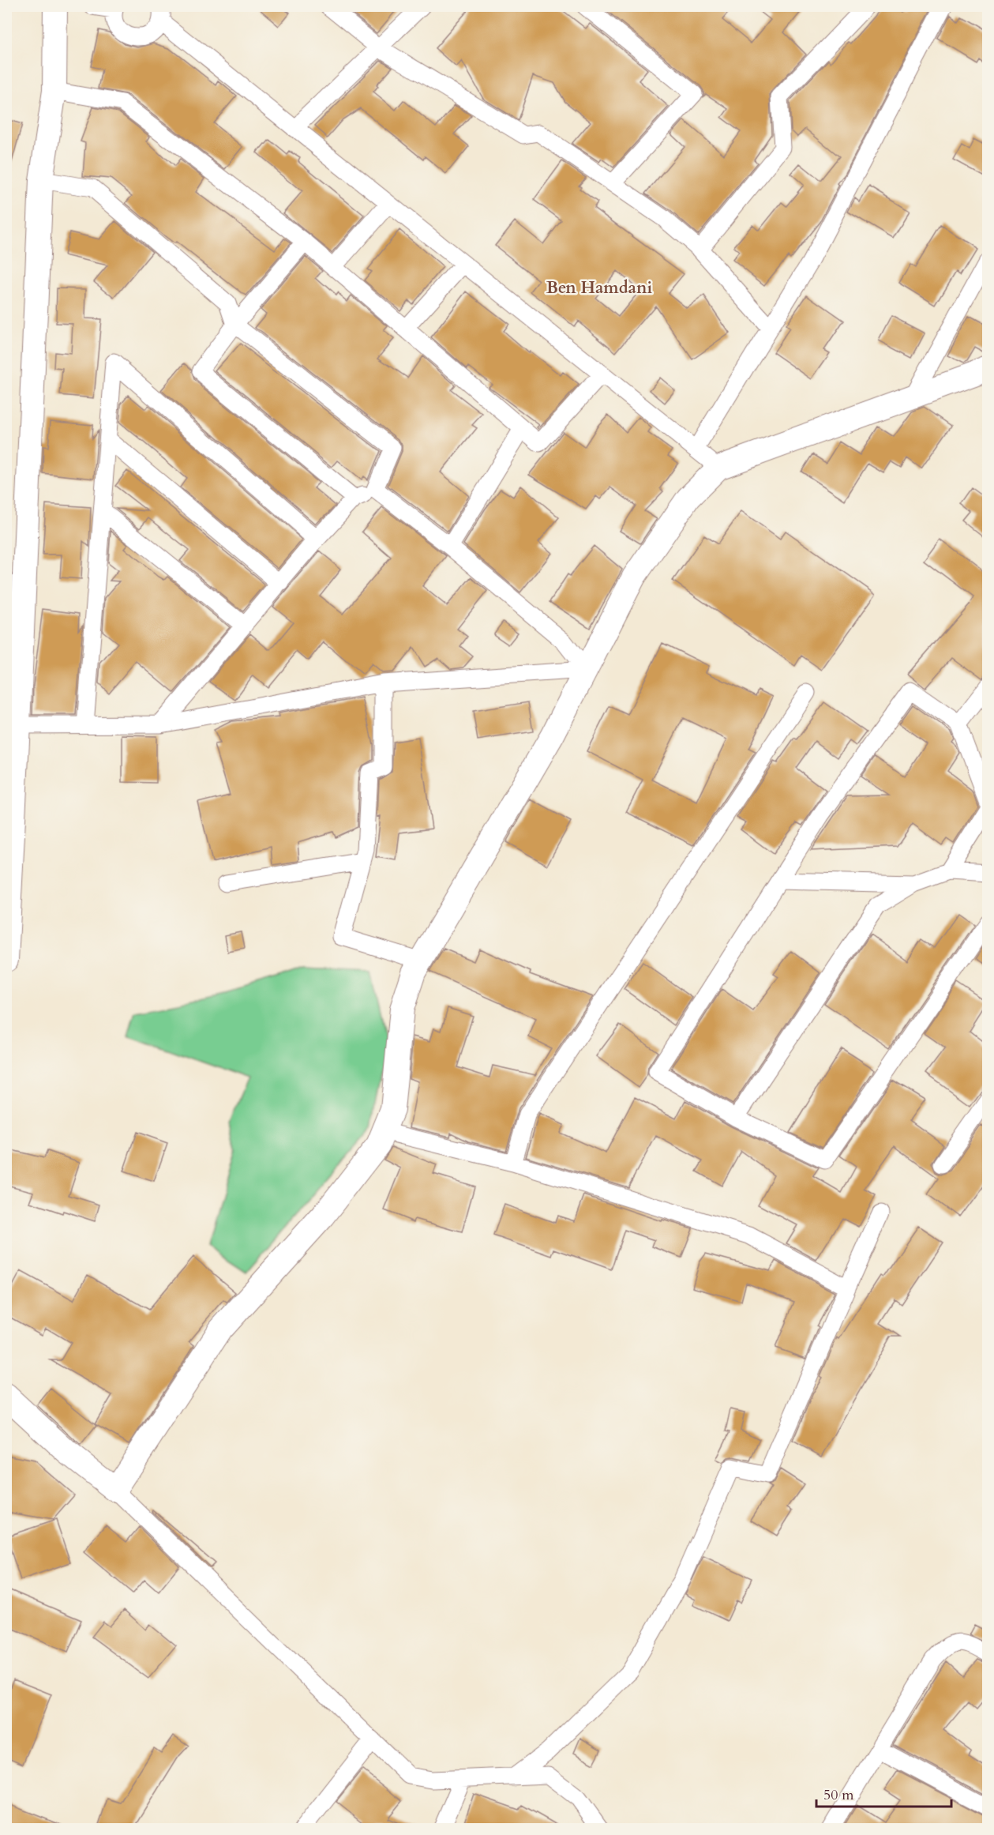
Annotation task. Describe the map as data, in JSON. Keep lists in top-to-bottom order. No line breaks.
{"districts":["Ben Hamdani"],"scale_bar":"50 m"}
